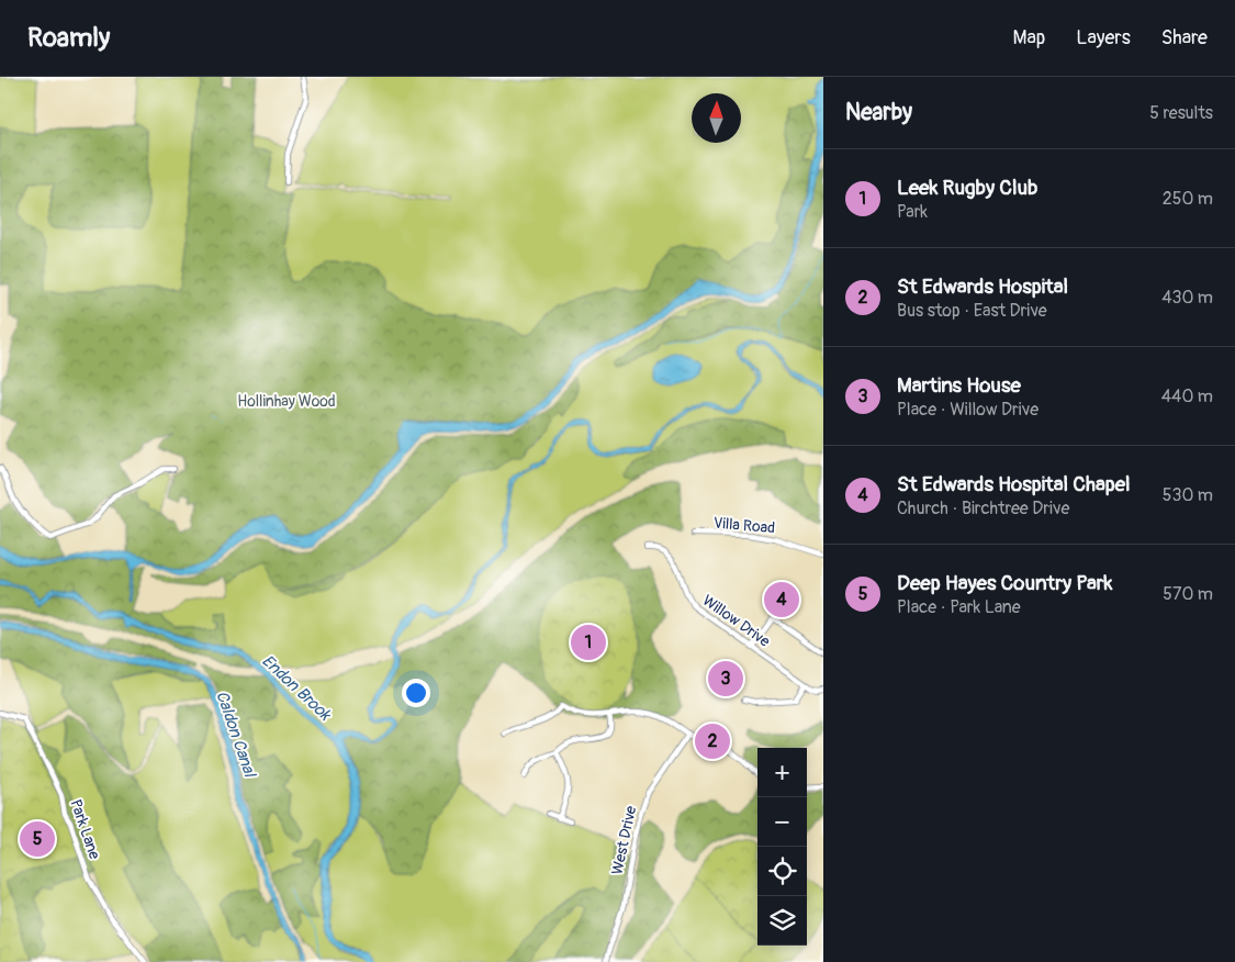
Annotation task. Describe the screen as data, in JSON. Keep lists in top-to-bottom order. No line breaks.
{"streets":{"street":["Villa Road","Willow Drive","Park Lane","West Drive"]},"water":["Endon Brook","Caldon Canal"],"parks":["Hollinhay Wood"],"north":"top","page":{"header":"Roamly","nav":["Map","Layers","Share"],"heading":["Nearby","5 results"],"list":[{"mark":"1","name":"Leek Rugby Club","note":"Park","value":"250 m"},{"mark":"2","name":"St Edwards Hospital","note":"Bus stop · East Drive","value":"430 m"},{"mark":"3","name":"Martins House","note":"Place · Willow Drive","value":"440 m"},{"mark":"4","name":"St Edwards Hospital Chapel","note":"Church · Birchtree Drive","value":"530 m"},{"mark":"5","name":"Deep Hayes Country Park","note":"Place · Park Lane","value":"570 m"}],"pins":["4","1","3","2","5"],"map_buttons":["+","−"]}}
